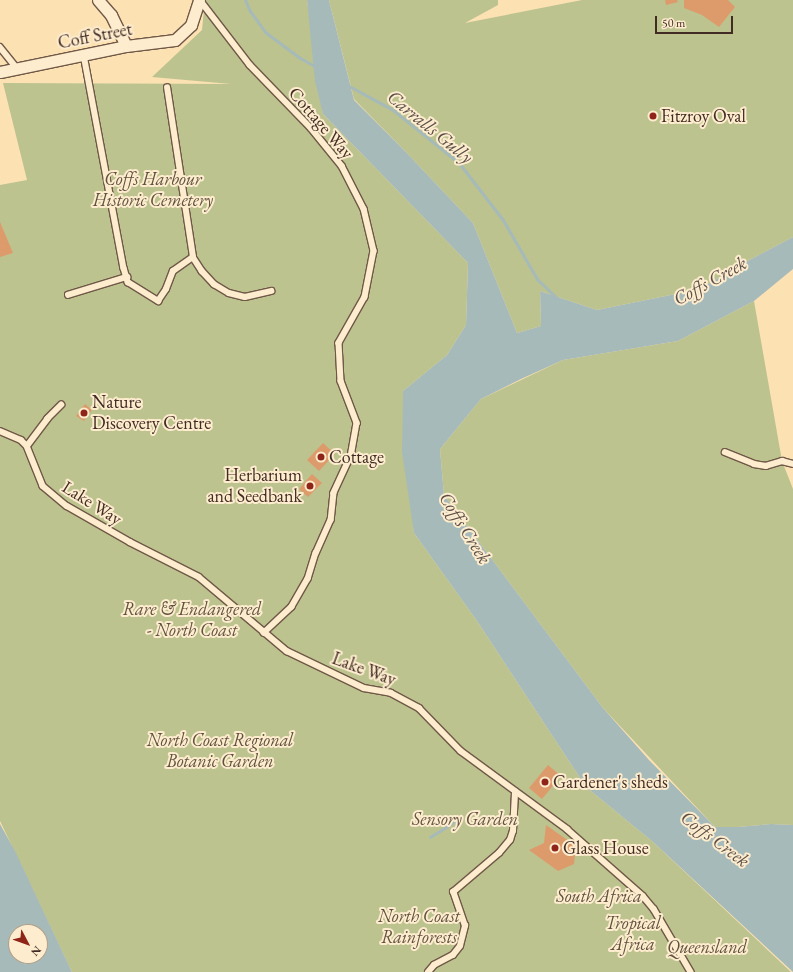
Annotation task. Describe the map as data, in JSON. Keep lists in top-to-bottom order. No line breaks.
{"streets":{"street":["Coff Street"],"lane":["Cottage Way","Lake Way"]},"crossings":[["Coff Street","Cottage Way"],["Cottage Way","Lake Way"]],"water":["Carralls Gully","Coffs Creek"],"parks":["Coffs Harbour Historic Cemetery","Rare & Endangered - North Coast","North Coast Regional Botanic Garden","Sensory Garden","South Africa","North Coast Rainforests","Tropical Africa","Queensland"],"places":["Fitzroy Oval","Nature Discovery Centre","Cottage","Herbarium and Seedbank","Gardener's sheds","Glass House"],"scale_bar":"50 m","north":"bottom right"}
